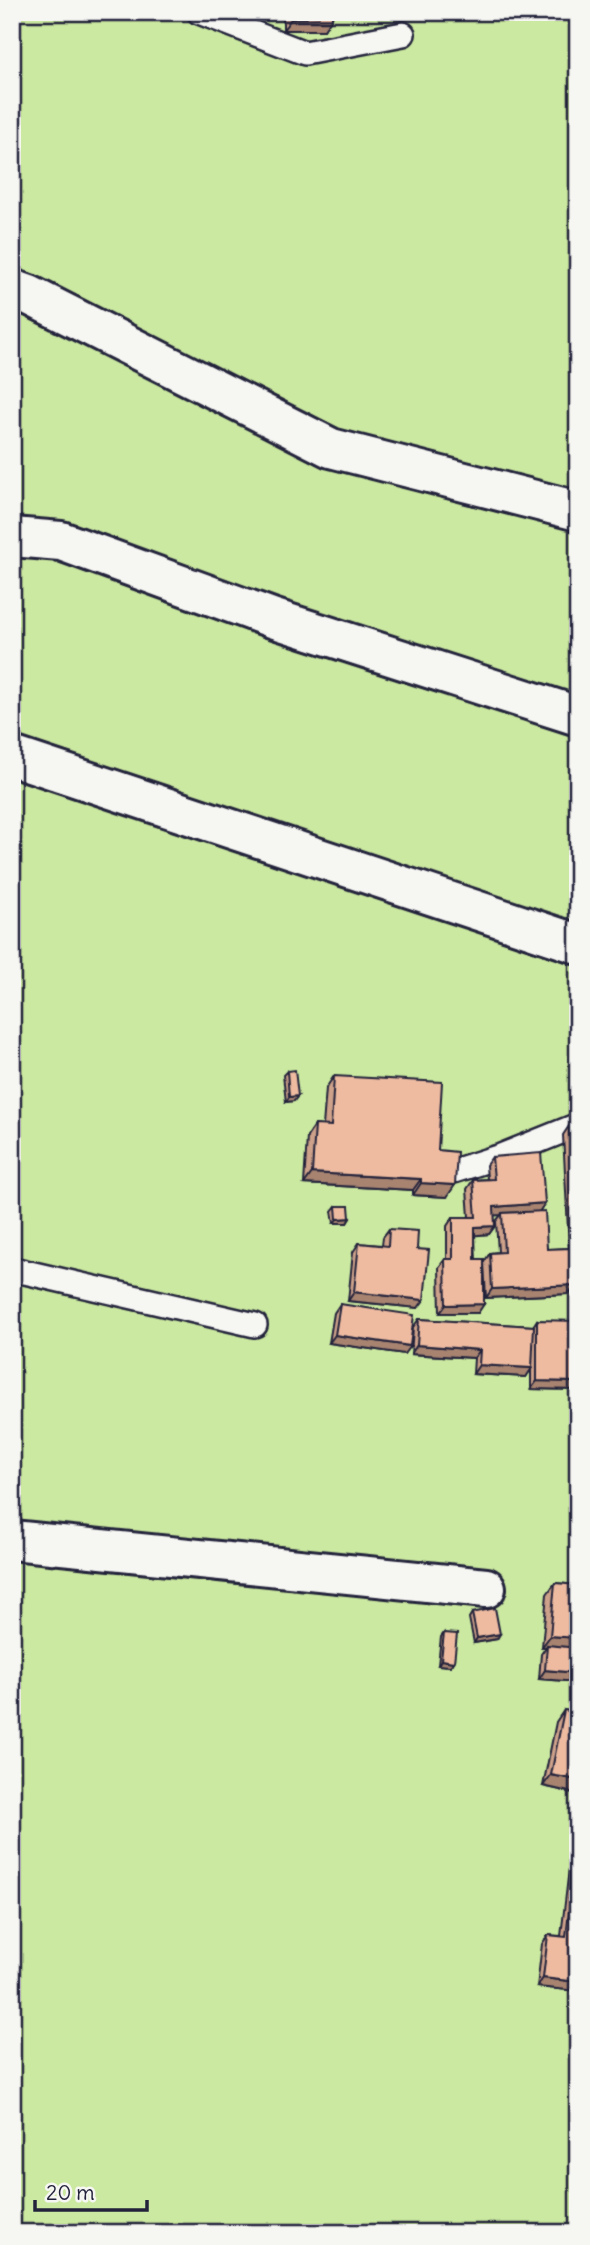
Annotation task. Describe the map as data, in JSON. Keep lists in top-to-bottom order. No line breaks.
{"scale_bar":"20 m"}
